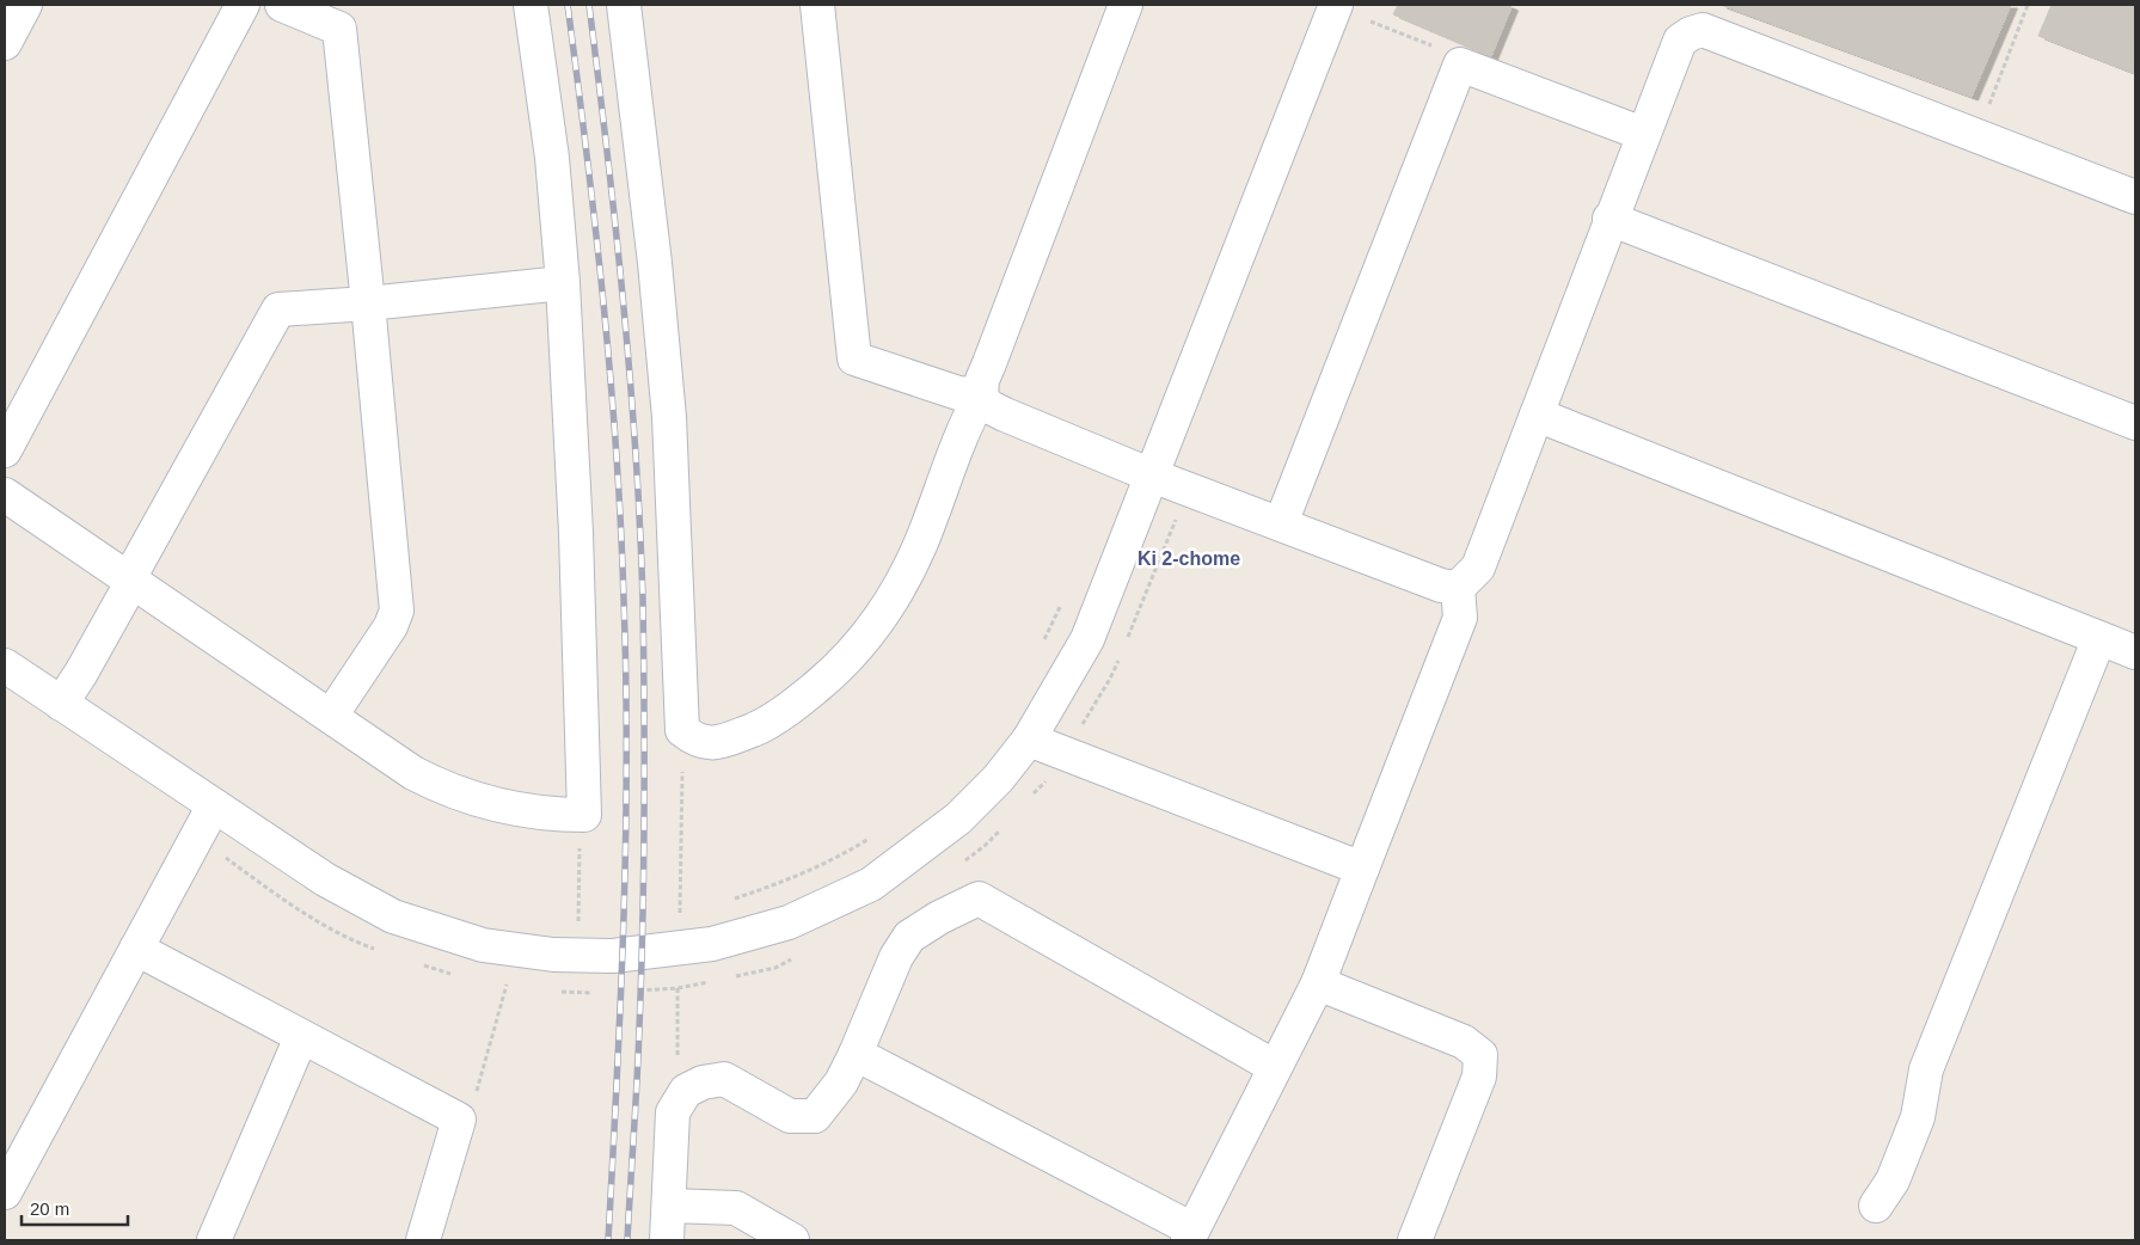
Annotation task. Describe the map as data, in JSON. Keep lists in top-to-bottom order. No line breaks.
{"districts":["Ki 2-chome"],"scale_bar":"20 m"}
